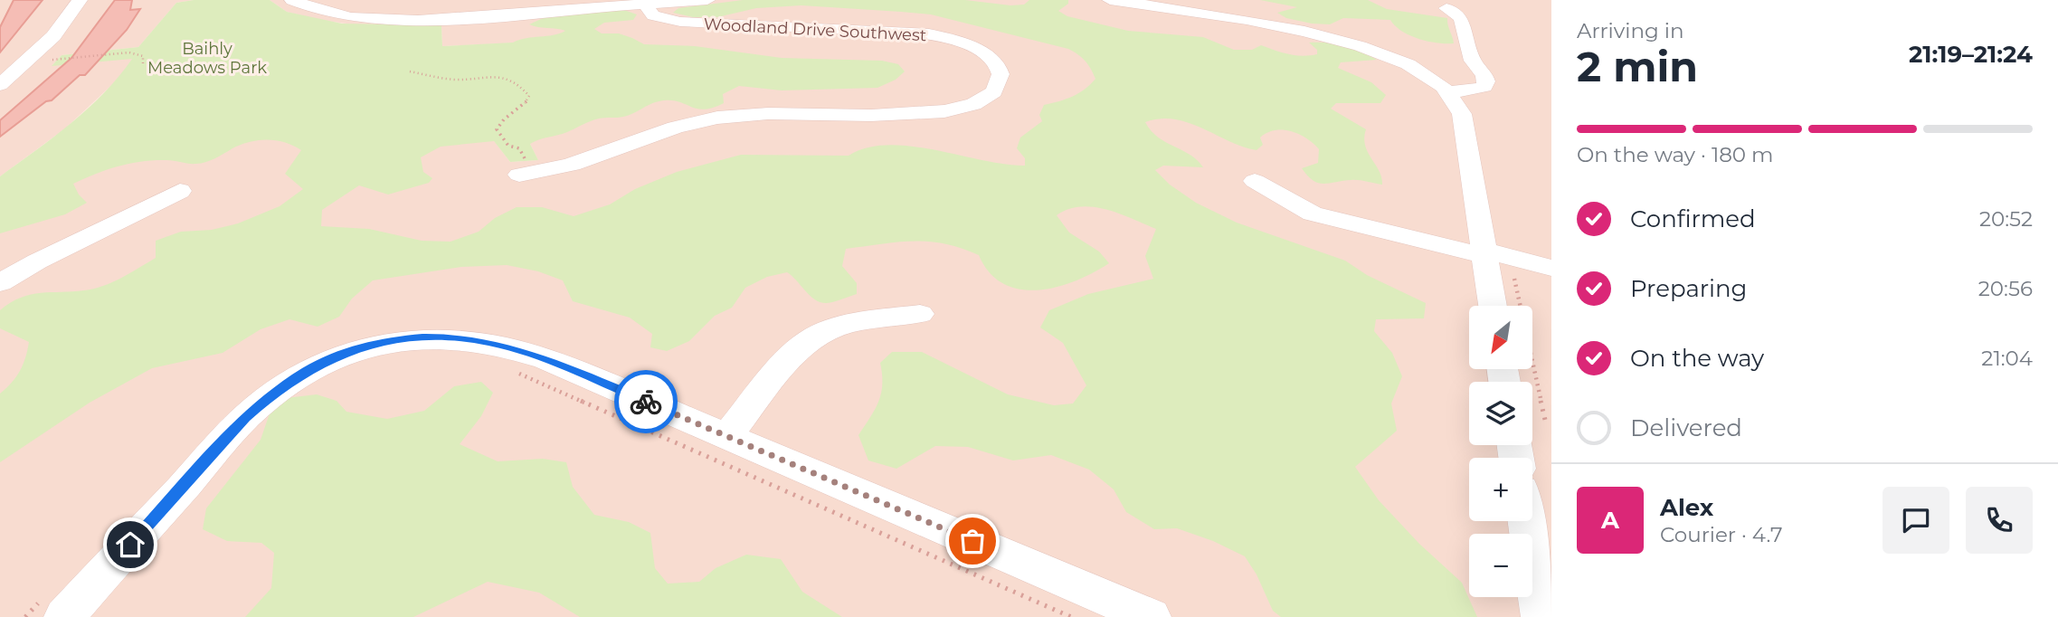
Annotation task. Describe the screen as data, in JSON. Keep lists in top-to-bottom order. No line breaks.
{"streets":{"street":["Woodland Drive Southwest"]},"parks":["Baihly Meadows Park"],"north":"bottom left","page":{"heading":["2 min","Arriving in","21:19–21:24"],"panel":["Alex","Courier · 4.7"],"bar":"On the way · 180 m","list":[["Confirmed","20:52"],["Preparing","20:56"],["On the way","21:04"],"Delivered"],"map_buttons":["+","−"],"round":"A"}}
